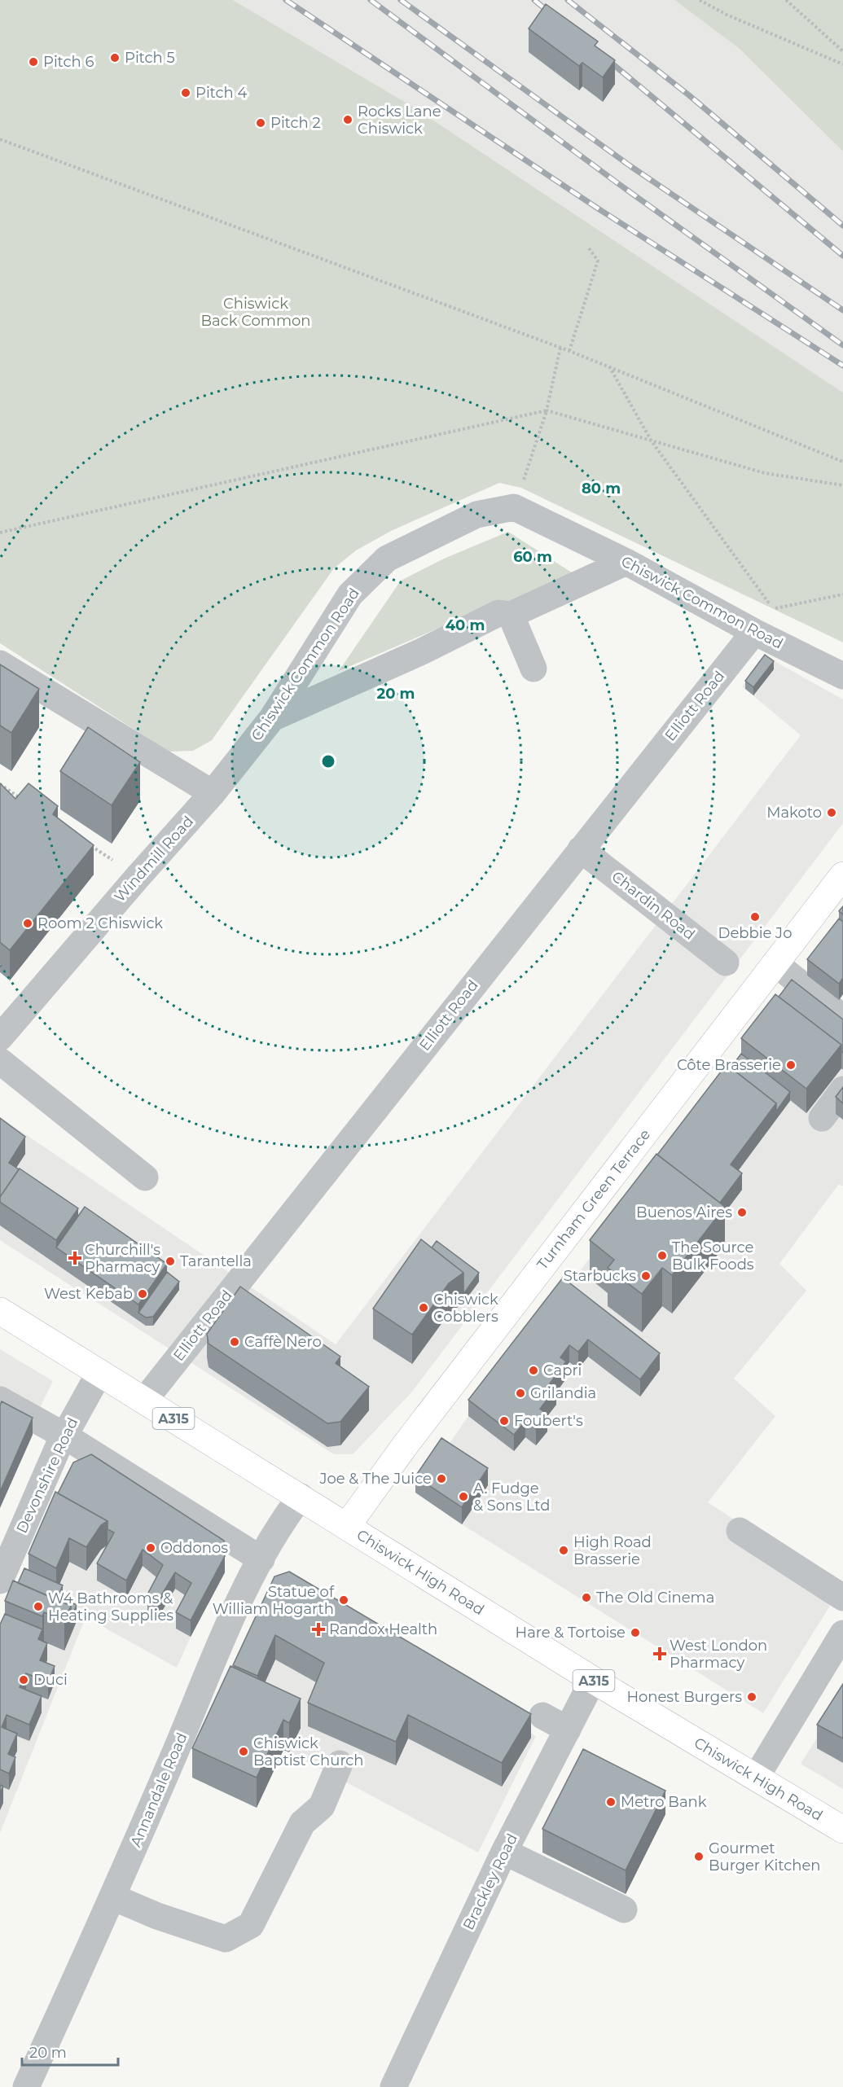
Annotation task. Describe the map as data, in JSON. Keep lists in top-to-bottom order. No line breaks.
{"streets":{"main road":["Turnham Green Terrace","A315","Chiswick High Road"],"street":["Chiswick Common Road","Elliott Road","Windmill Road","Chardin Road","Devonshire Road","Annandale Road","Brackley Road"]},"crossings":[["Chiswick Common Road","Elliott Road"],["Chiswick Common Road","Windmill Road"],["Elliott Road","Chardin Road"],["Elliott Road","Chiswick High Road"],["Turnham Green Terrace","Chiswick High Road"],["Devonshire Road","Chiswick High Road"],["Chiswick High Road","Annandale Road"],["Chiswick High Road","Brackley Road"]],"parks":["Chiswick Back Common"],"places":{"other":["Pitch 5","Pitch 6","Pitch 4","Rocks Lane Chiswick","Pitch 2","Makoto","Debbie Jo","Room 2 Chiswick","Côte Brasserie","Buenos Aires","The Source Bulk Foods","Tarantella","Starbucks","West Kebab","Chiswick Cobblers","Caffè Nero","Capri","Grilandia","Foubert's","Joe & The Juice","A. Fudge & Sons Ltd","Oddonos","High Road Brasserie","The Old Cinema","Statue of William Hogarth","W4 Bathrooms & Heating Supplies","Hare & Tortoise","Duci","Honest Burgers","Chiswick Baptist Church","Metro Bank","Gourmet Burger Kitchen"],"health":["Churchill's Pharmacy","Randox Health","West London Pharmacy"]},"scale_bar":"20 m","rings":["80 m","60 m","40 m","20 m"]}
